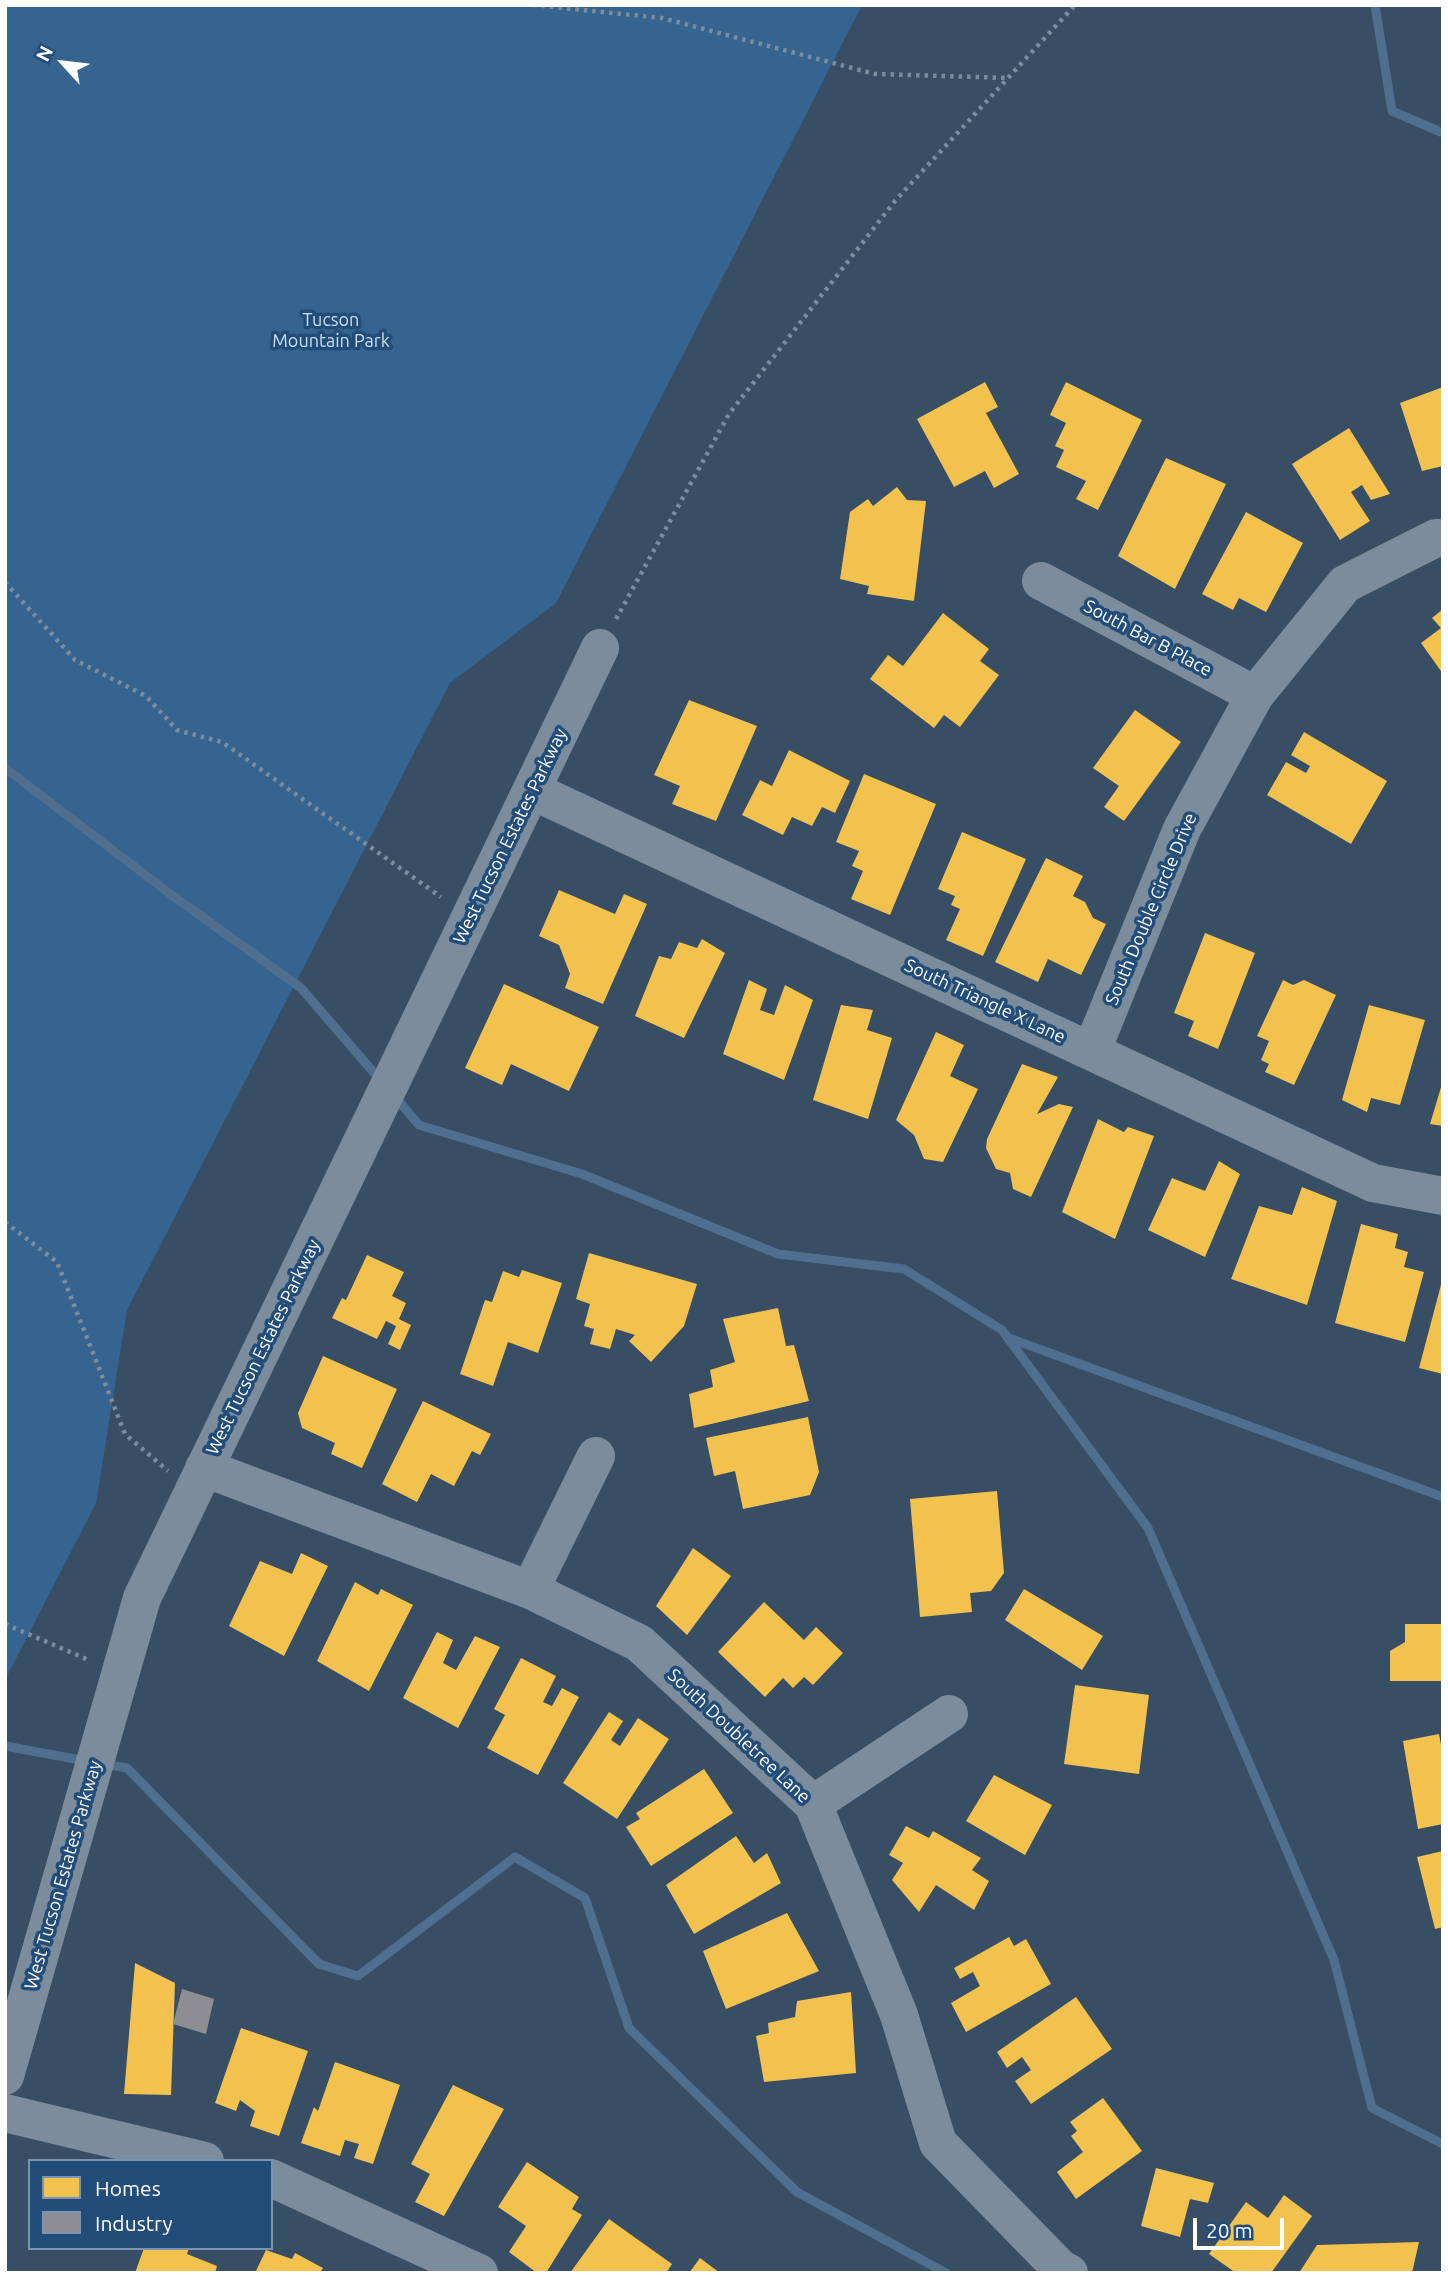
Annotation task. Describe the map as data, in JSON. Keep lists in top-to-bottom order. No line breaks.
{"streets":{"street":["South Bar B Place","West Tucson Estates Parkway","South Double Circle Drive","South Triangle X Lane","South Doubletree Lane"]},"crossings":[["South Bar B Place","South Double Circle Drive"],["West Tucson Estates Parkway","South Triangle X Lane"],["West Tucson Estates Parkway","South Doubletree Lane"],["South Double Circle Drive","South Triangle X Lane"]],"parks":["Tucson Mountain Park"],"legend":["Homes","Industry"],"scale_bar":"20 m","north":"top left"}
